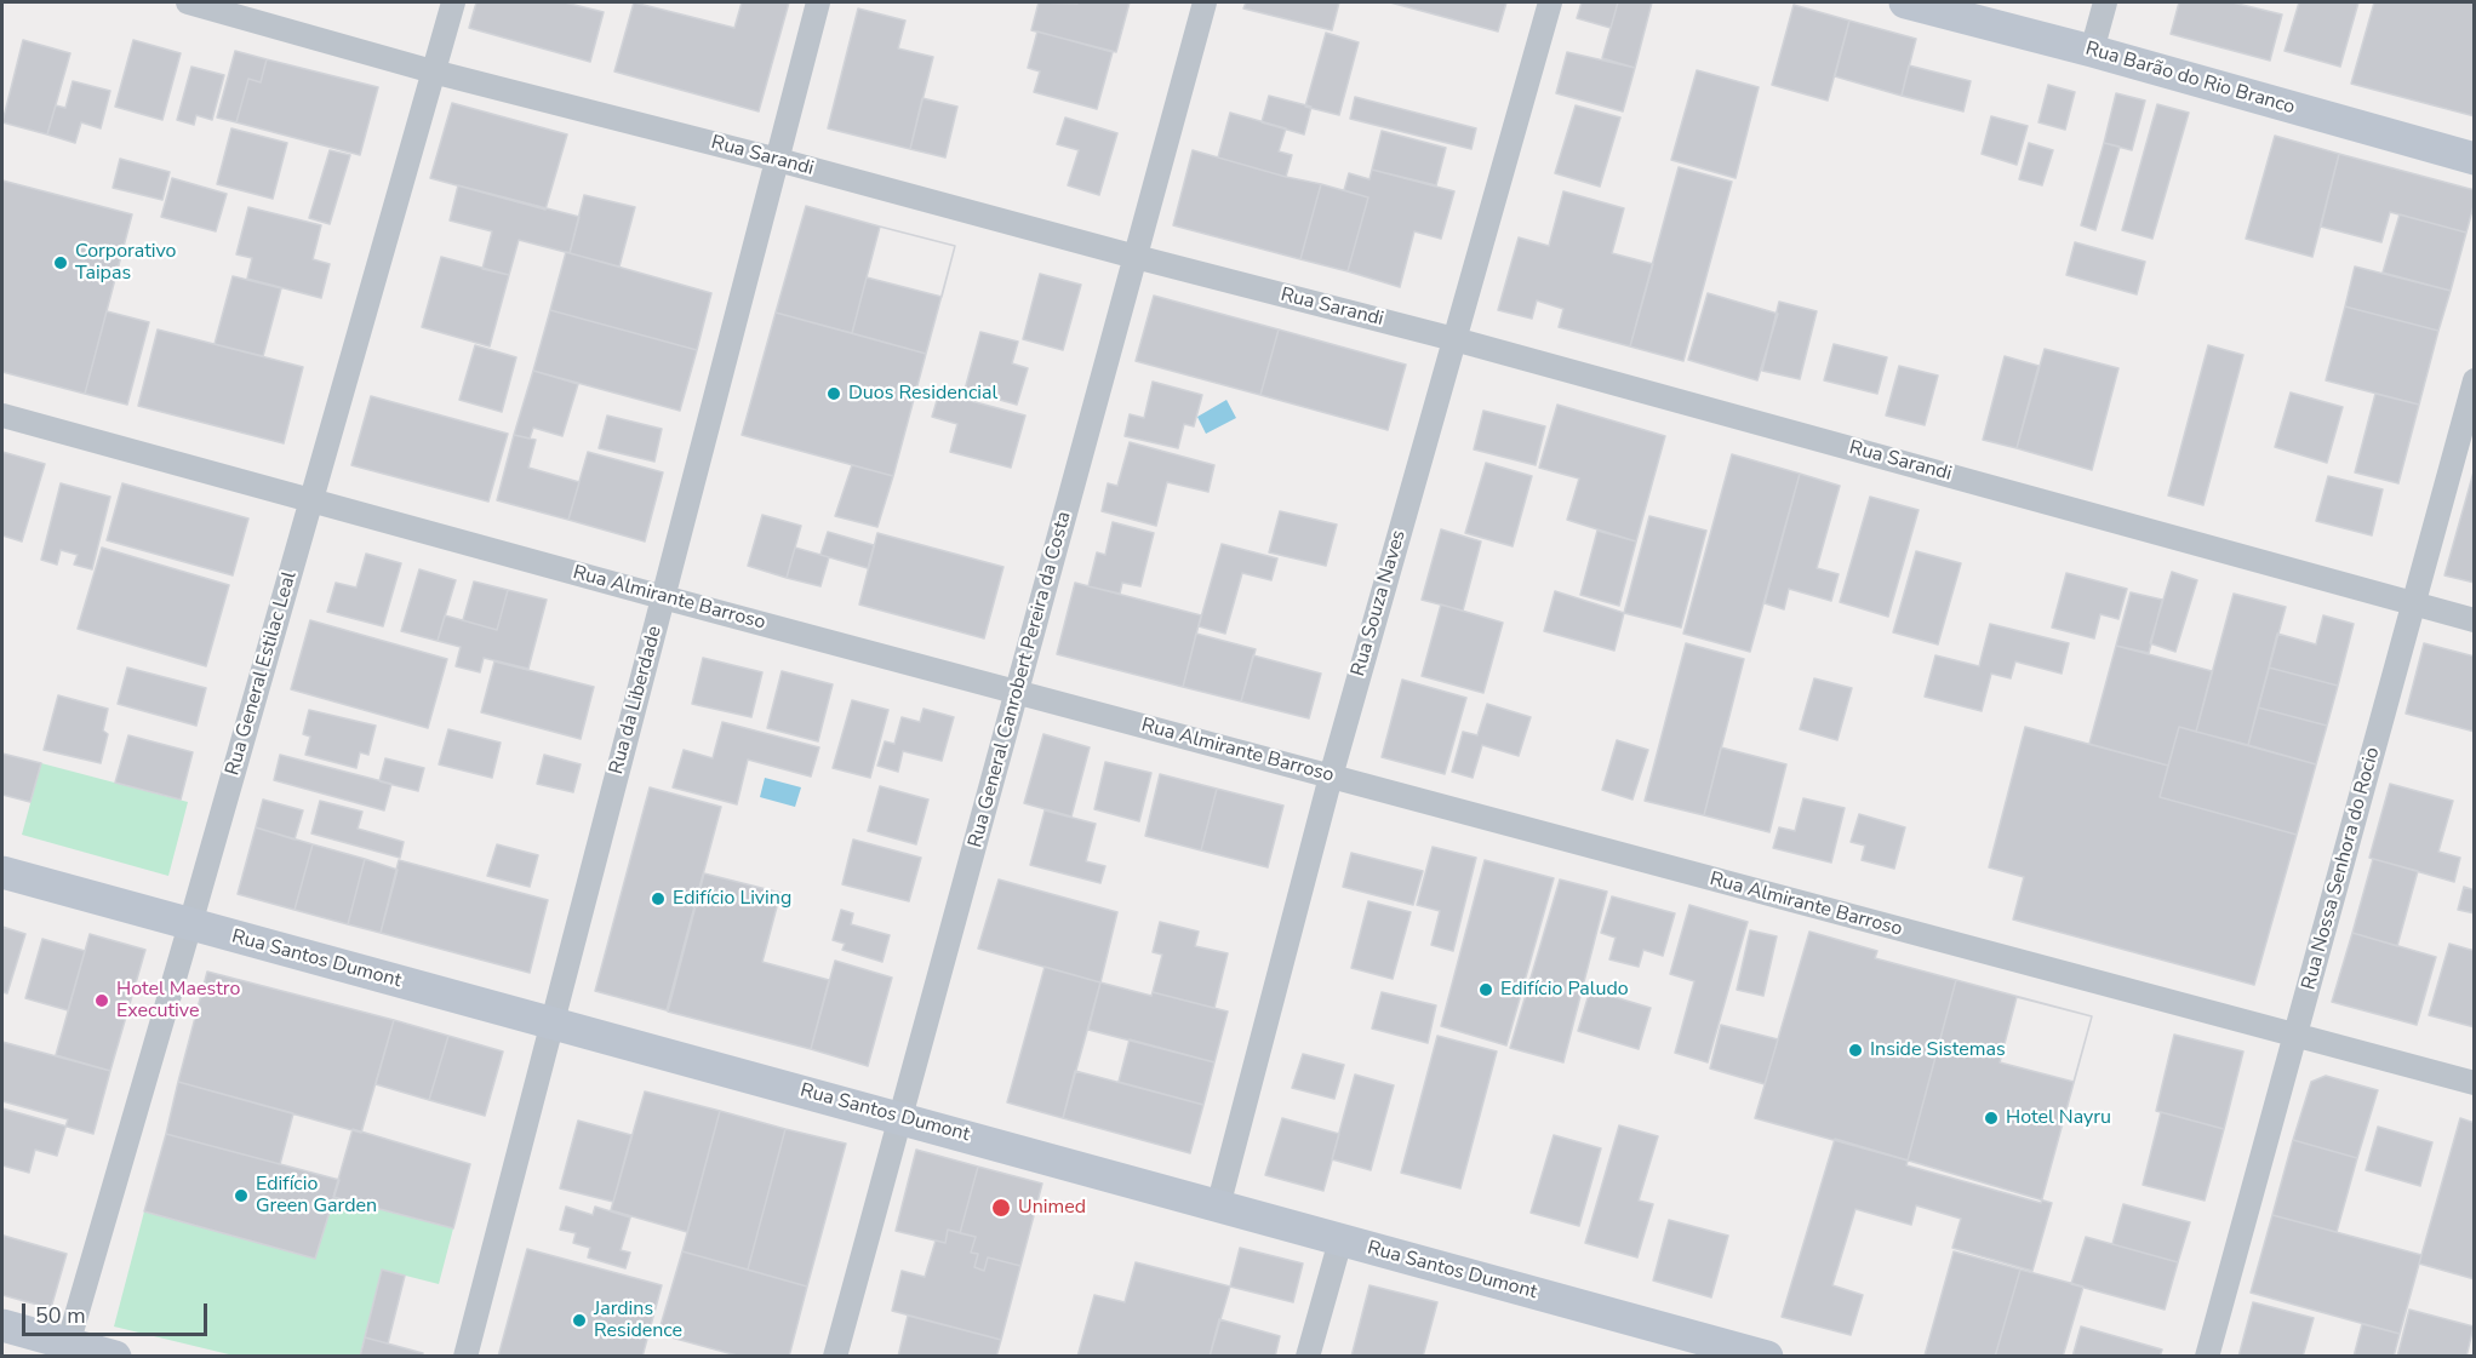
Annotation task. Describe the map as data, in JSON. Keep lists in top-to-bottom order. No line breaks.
{"streets":{"street":["Rua Barão do Rio Branco","Rua Sarandi","Rua Almirante Barroso","Rua Souza Naves","Rua General Estilac Leal","Rua General Canrobert Pereira da Costa","Rua da Liberdade","Rua Nossa Senhora do Rocio","Rua Santos Dumont"]},"crossings":[["Rua Sarandi","Rua Souza Naves"],["Rua Sarandi","Rua General Estilac Leal"],["Rua Sarandi","Rua General Canrobert Pereira da Costa"],["Rua Sarandi","Rua da Liberdade"],["Rua Sarandi","Rua Nossa Senhora do Rocio"],["Rua Almirante Barroso","Rua Souza Naves"],["Rua Almirante Barroso","Rua General Estilac Leal"],["Rua Almirante Barroso","Rua General Canrobert Pereira da Costa"],["Rua Almirante Barroso","Rua da Liberdade"],["Rua Almirante Barroso","Rua Nossa Senhora do Rocio"],["Rua Souza Naves","Rua Santos Dumont"],["Rua General Estilac Leal","Rua Santos Dumont"],["Rua General Canrobert Pereira da Costa","Rua Santos Dumont"],["Rua da Liberdade","Rua Santos Dumont"]],"places":["Corporativo Taipas","Duos Residencial","Edifício Living","Edifício Paludo","Hotel Maestro Executive","Inside Sistemas","Hotel Nayru","Edifício Green Garden","Unimed","Jardins Residence"],"scale_bar":"50 m"}
